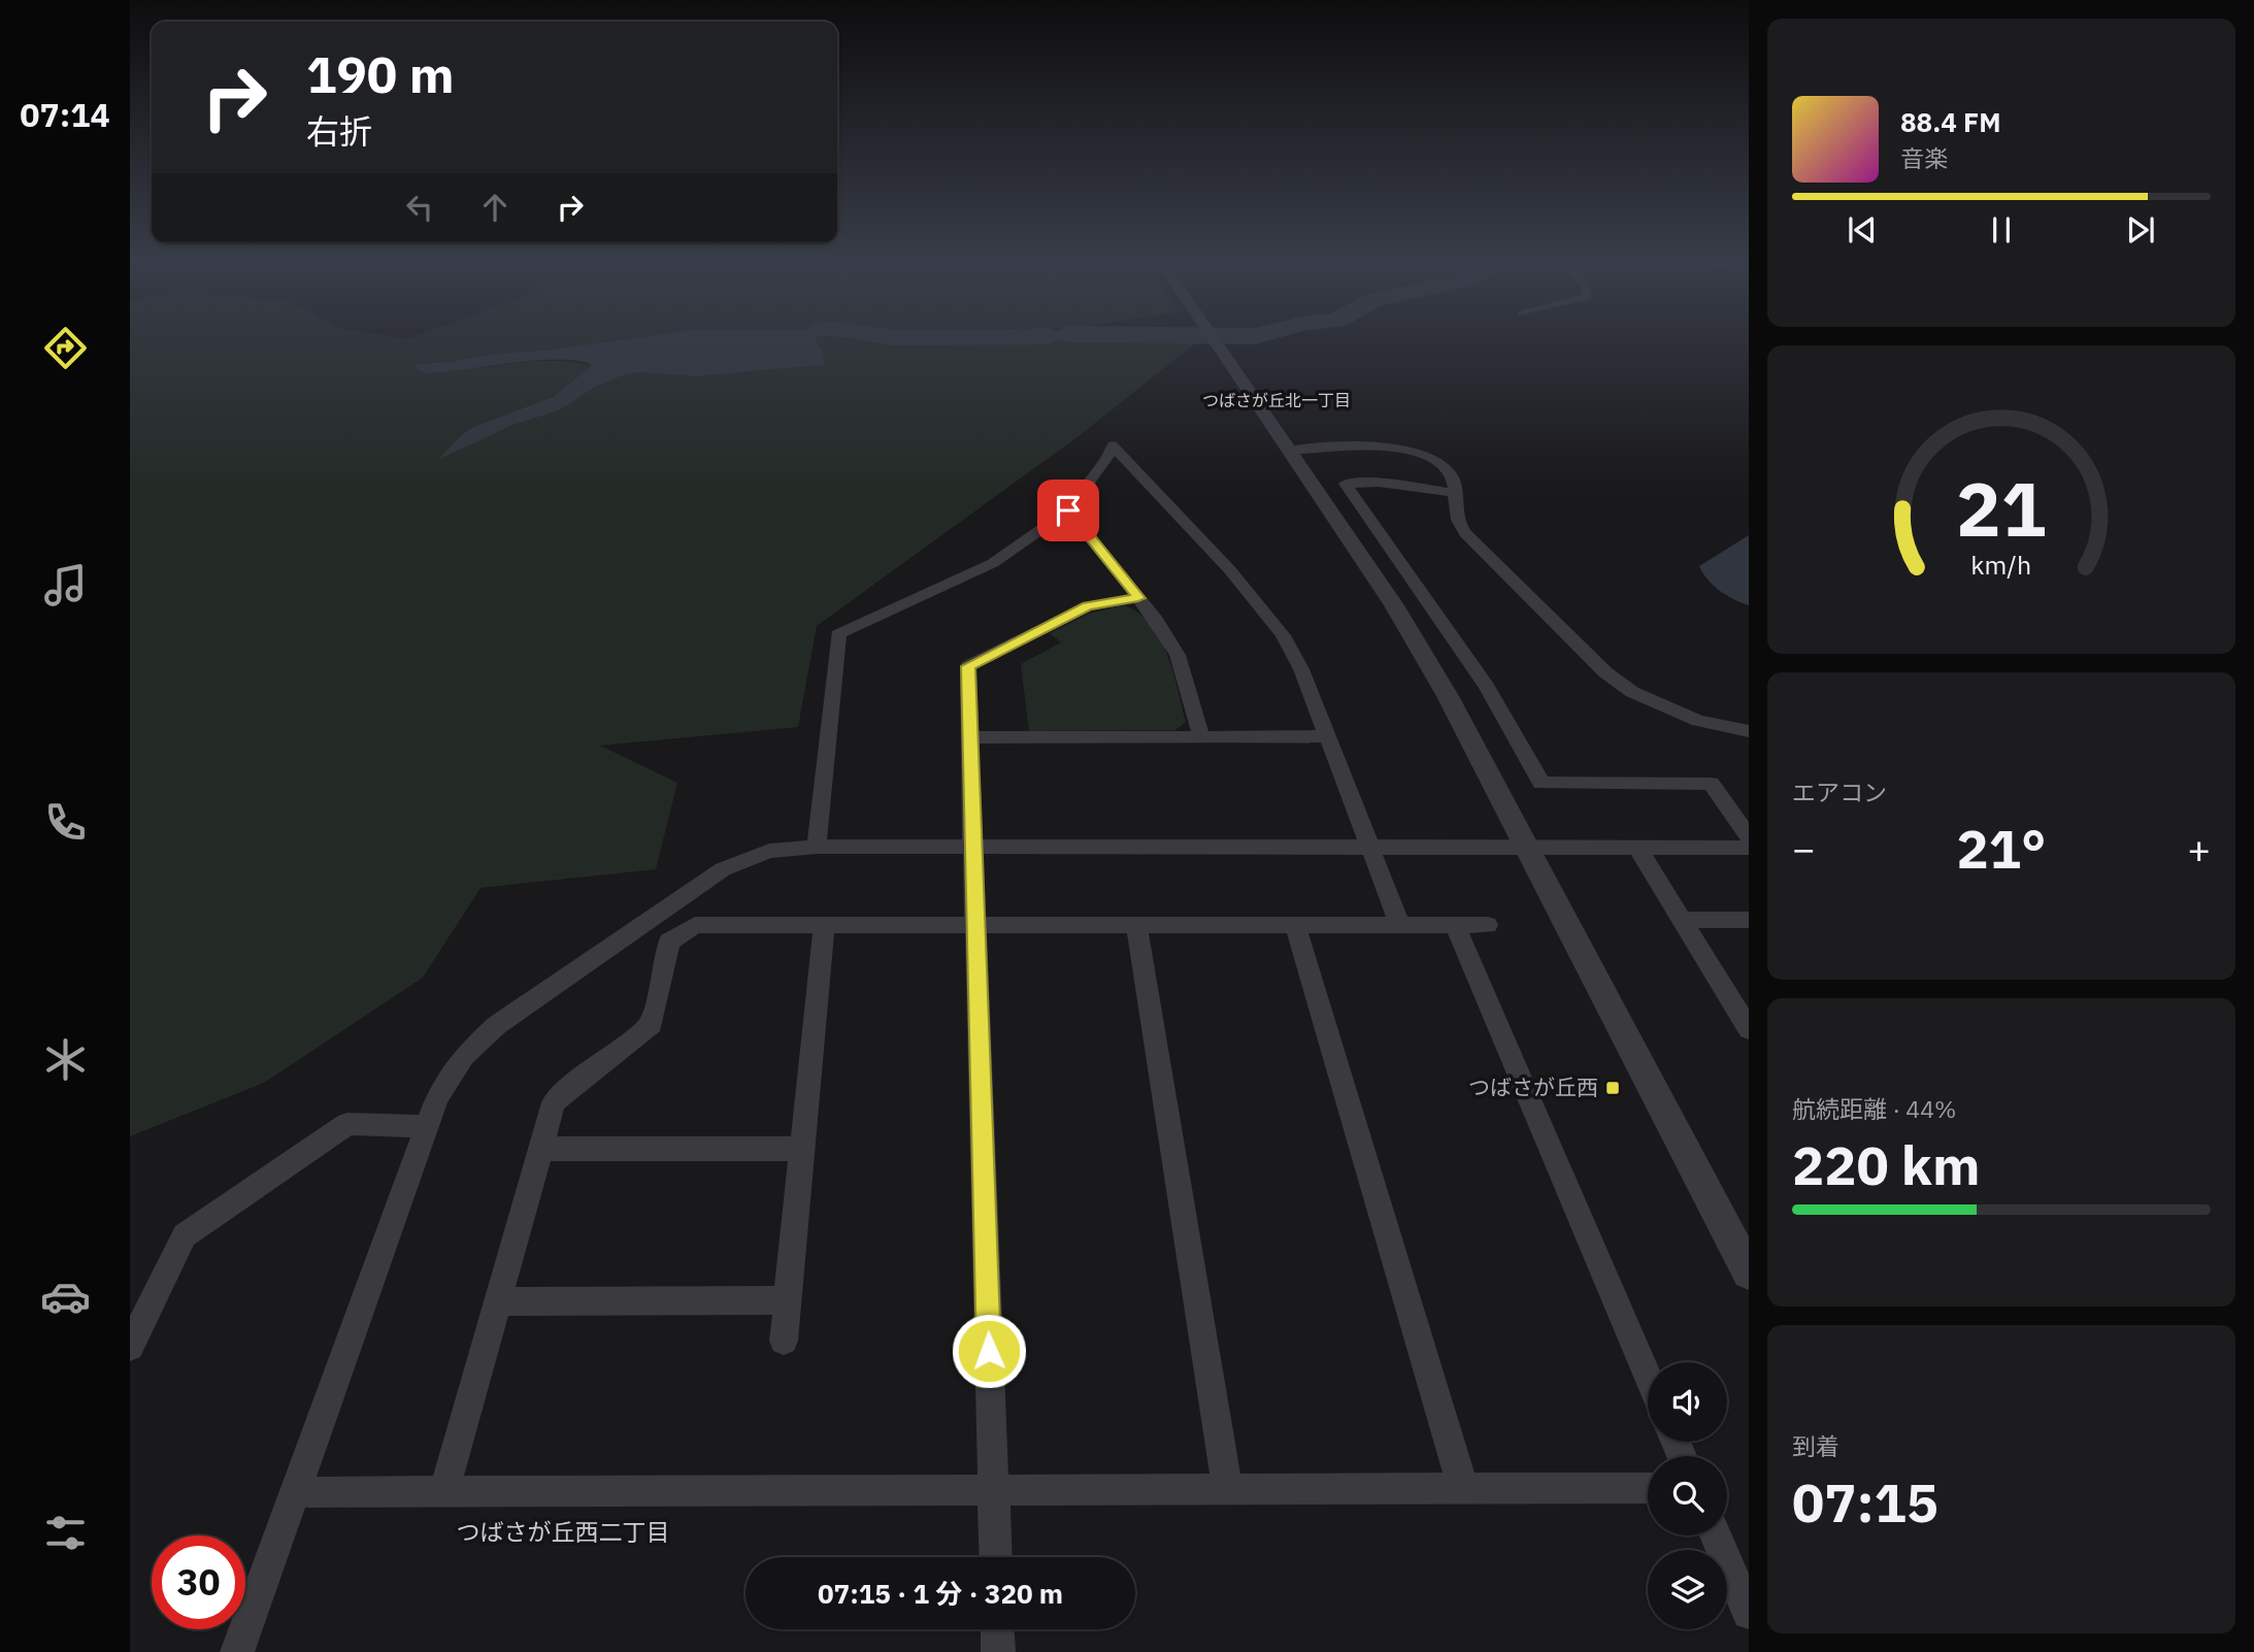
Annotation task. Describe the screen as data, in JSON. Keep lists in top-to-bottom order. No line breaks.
{"districts":["つばさが丘北一丁目","つばさが丘西二丁目"],"places":{"transit":["つばさが丘西"]},"page":{"tabs":"07:14","turn":["190 m","右折"],"song":["88.4 FM","音楽"],"tile":["エアコン",["航続距離 · 44%","220 km"],["到着","07:15"]],"heat":["−","21°","+"],"limit":"30","trip":"07:15 · 1 分 · 320 m","gauge":["21","km/h"]}}
